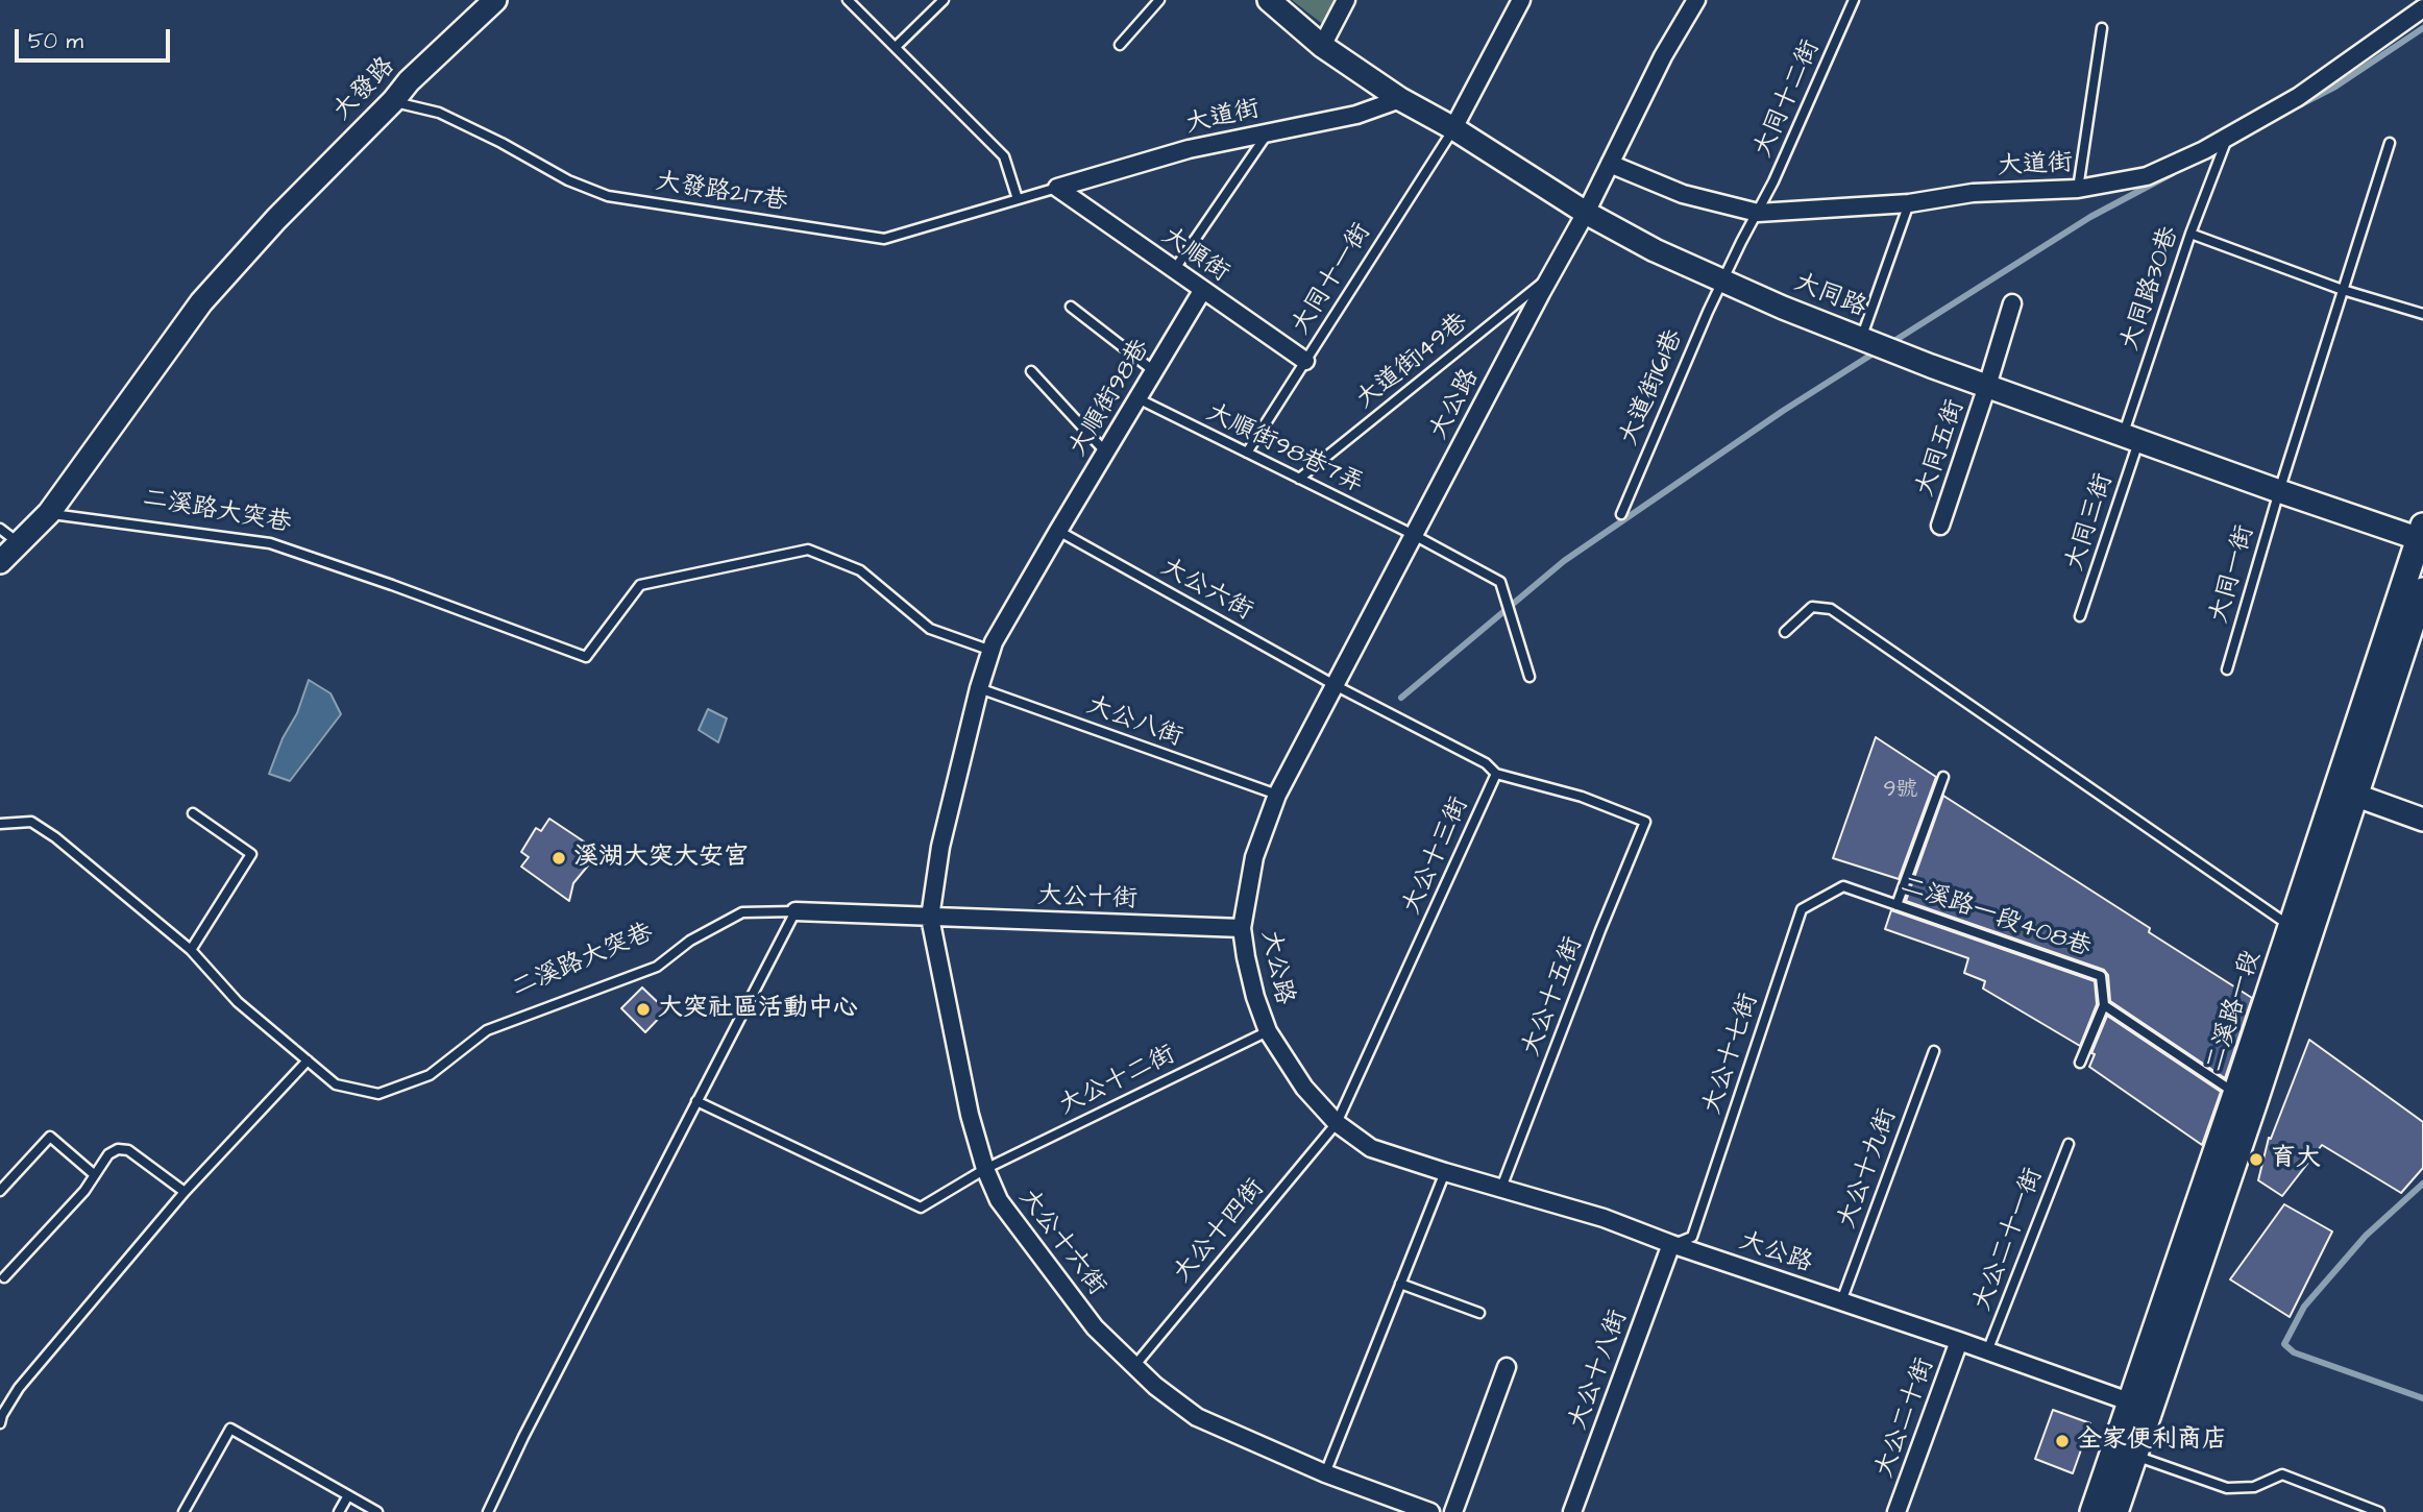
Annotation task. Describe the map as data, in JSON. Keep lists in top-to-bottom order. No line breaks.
{"streets":{"main road":["二溪路一段"],"street":["大發路","大道街","大順街","大同路","大順街98巷","大公路","大同五街","大公十街","大公十六街","大公十八街","大公二十街"],"lane":["大同十二街","大發路217巷","大同十一街","大同路30巷","大道街149巷","大道街161巷","大順街98巷7弄","二溪路大突巷","大同三街","大同一街","大公六街","大公八街","大公十三街","二溪路一段408巷","大公十五街","大公十七街","大公十二街","大公十九街","大公十四街","大公二十一街"]},"crossings":[["大發路","大發路217巷"],["大發路","二溪路大突巷"],["大同十二街","大道街"],["大同十二街","大同路"],["大同十二街","大道街161巷"],["大道街","大發路217巷"],["大道街","大順街"],["大道街","大同路30巷"],["大道街","大同路"],["大道街","大公路"],["大發路217巷","大順街"],["大順街","大同十一街"],["大順街","大順街98巷"],["大同十一街","大同路"],["大同十一街","大順街98巷7弄"],["大同路30巷","大同路"],["大同路30巷","大同三街"],["大同路","大道街161巷"],["大同路","大公路"],["大同路","大同五街"],["大同路","大同三街"],["大同路","大同一街"],["大同路","二溪路一段"],["大道街149巷","大公路"],["大道街149巷","大順街98巷7弄"],["大順街98巷","大順街98巷7弄"],["大順街98巷","大公六街"],["大公路","大順街98巷7弄"],["大公路","大公六街"],["大公路","大公八街"],["大公路","大公十三街"],["大公路","大公十街"],["大公路","大公十五街"],["大公路","二溪路一段"],["大公路","大公十七街"],["大公路","大公十二街"],["大公路","大公十九街"],["大公路","大公十四街"],["大公路","大公二十一街"],["大公路","大公十八街"],["大公路","大公二十街"],["二溪路大突巷","大公十街"],["大公六街","大公十三街"],["大公十三街","大公十五街"],["大公十三街","大公十四街"],["大公十街","大公十六街"],["二溪路一段408巷","大公十七街"],["大公十七街","大公十八街"],["大公十二街","大公十六街"],["大公十四街","大公十六街"]],"places":["溪湖大突大安宮","大突社區活動中心","育大","全家便利商店"],"house_numbers":["9號"],"scale_bar":"50 m"}
